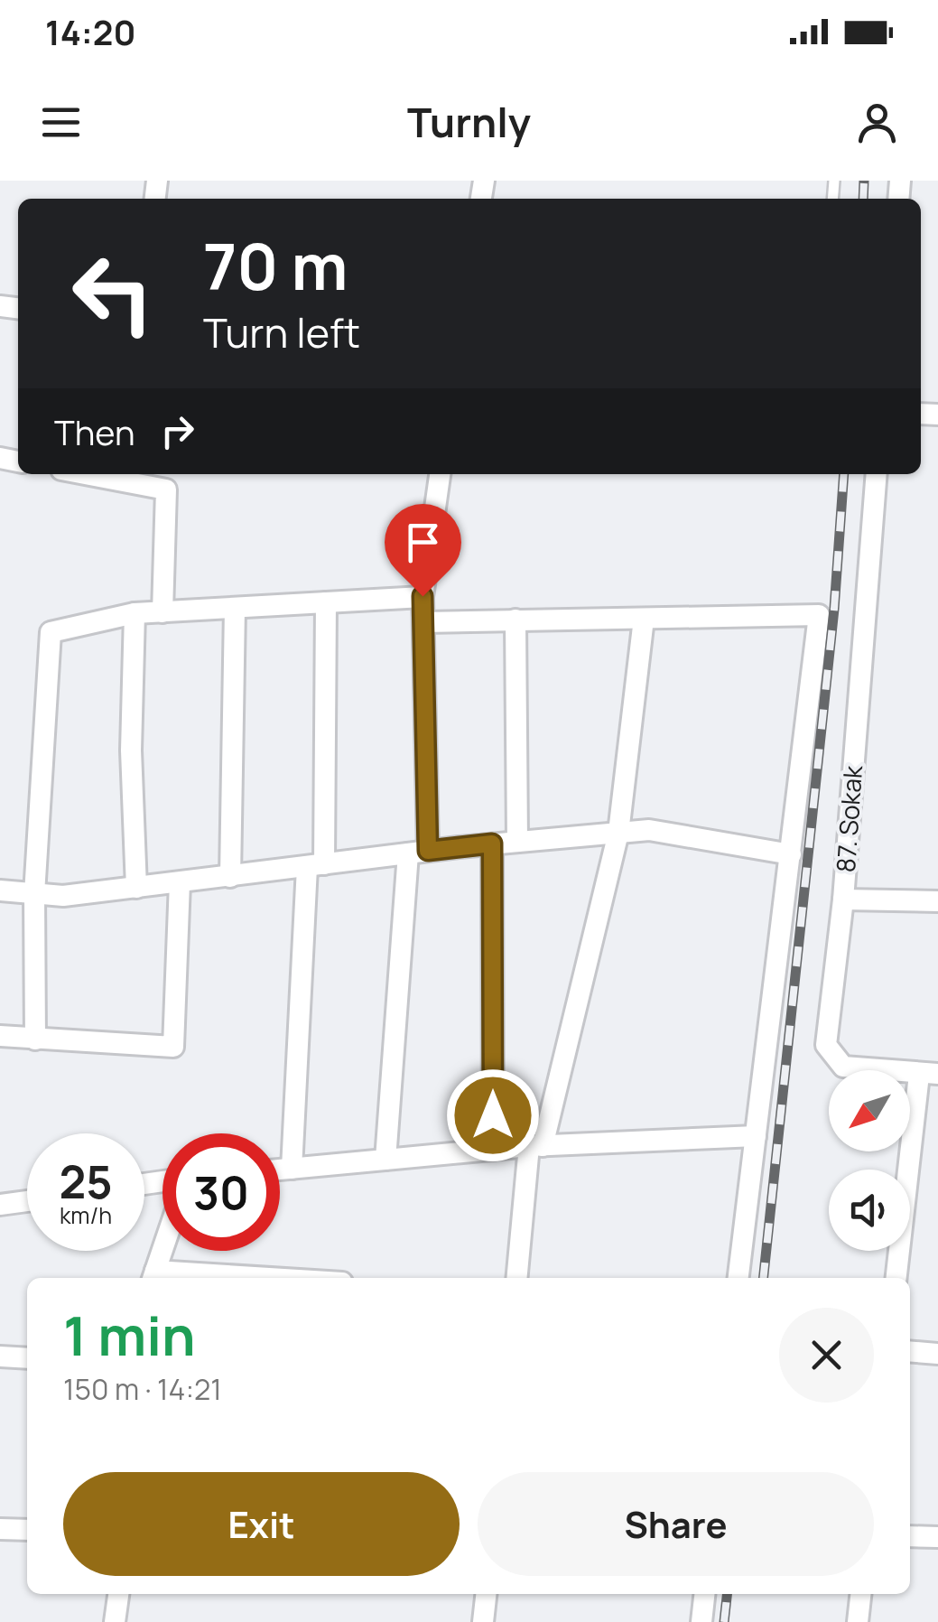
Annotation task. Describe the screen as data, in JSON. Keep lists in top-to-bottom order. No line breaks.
{"streets":{"street":["87. Sokak"]},"north":"bottom left","page":{"status":"14:20","header":"Turnly","turn":["70 m","Turn left"],"then":"Then","speed":"25 km/h","limit":"30","heading":["1 min","150 m · 14:21"],"buttons":["Exit","Share"]}}
